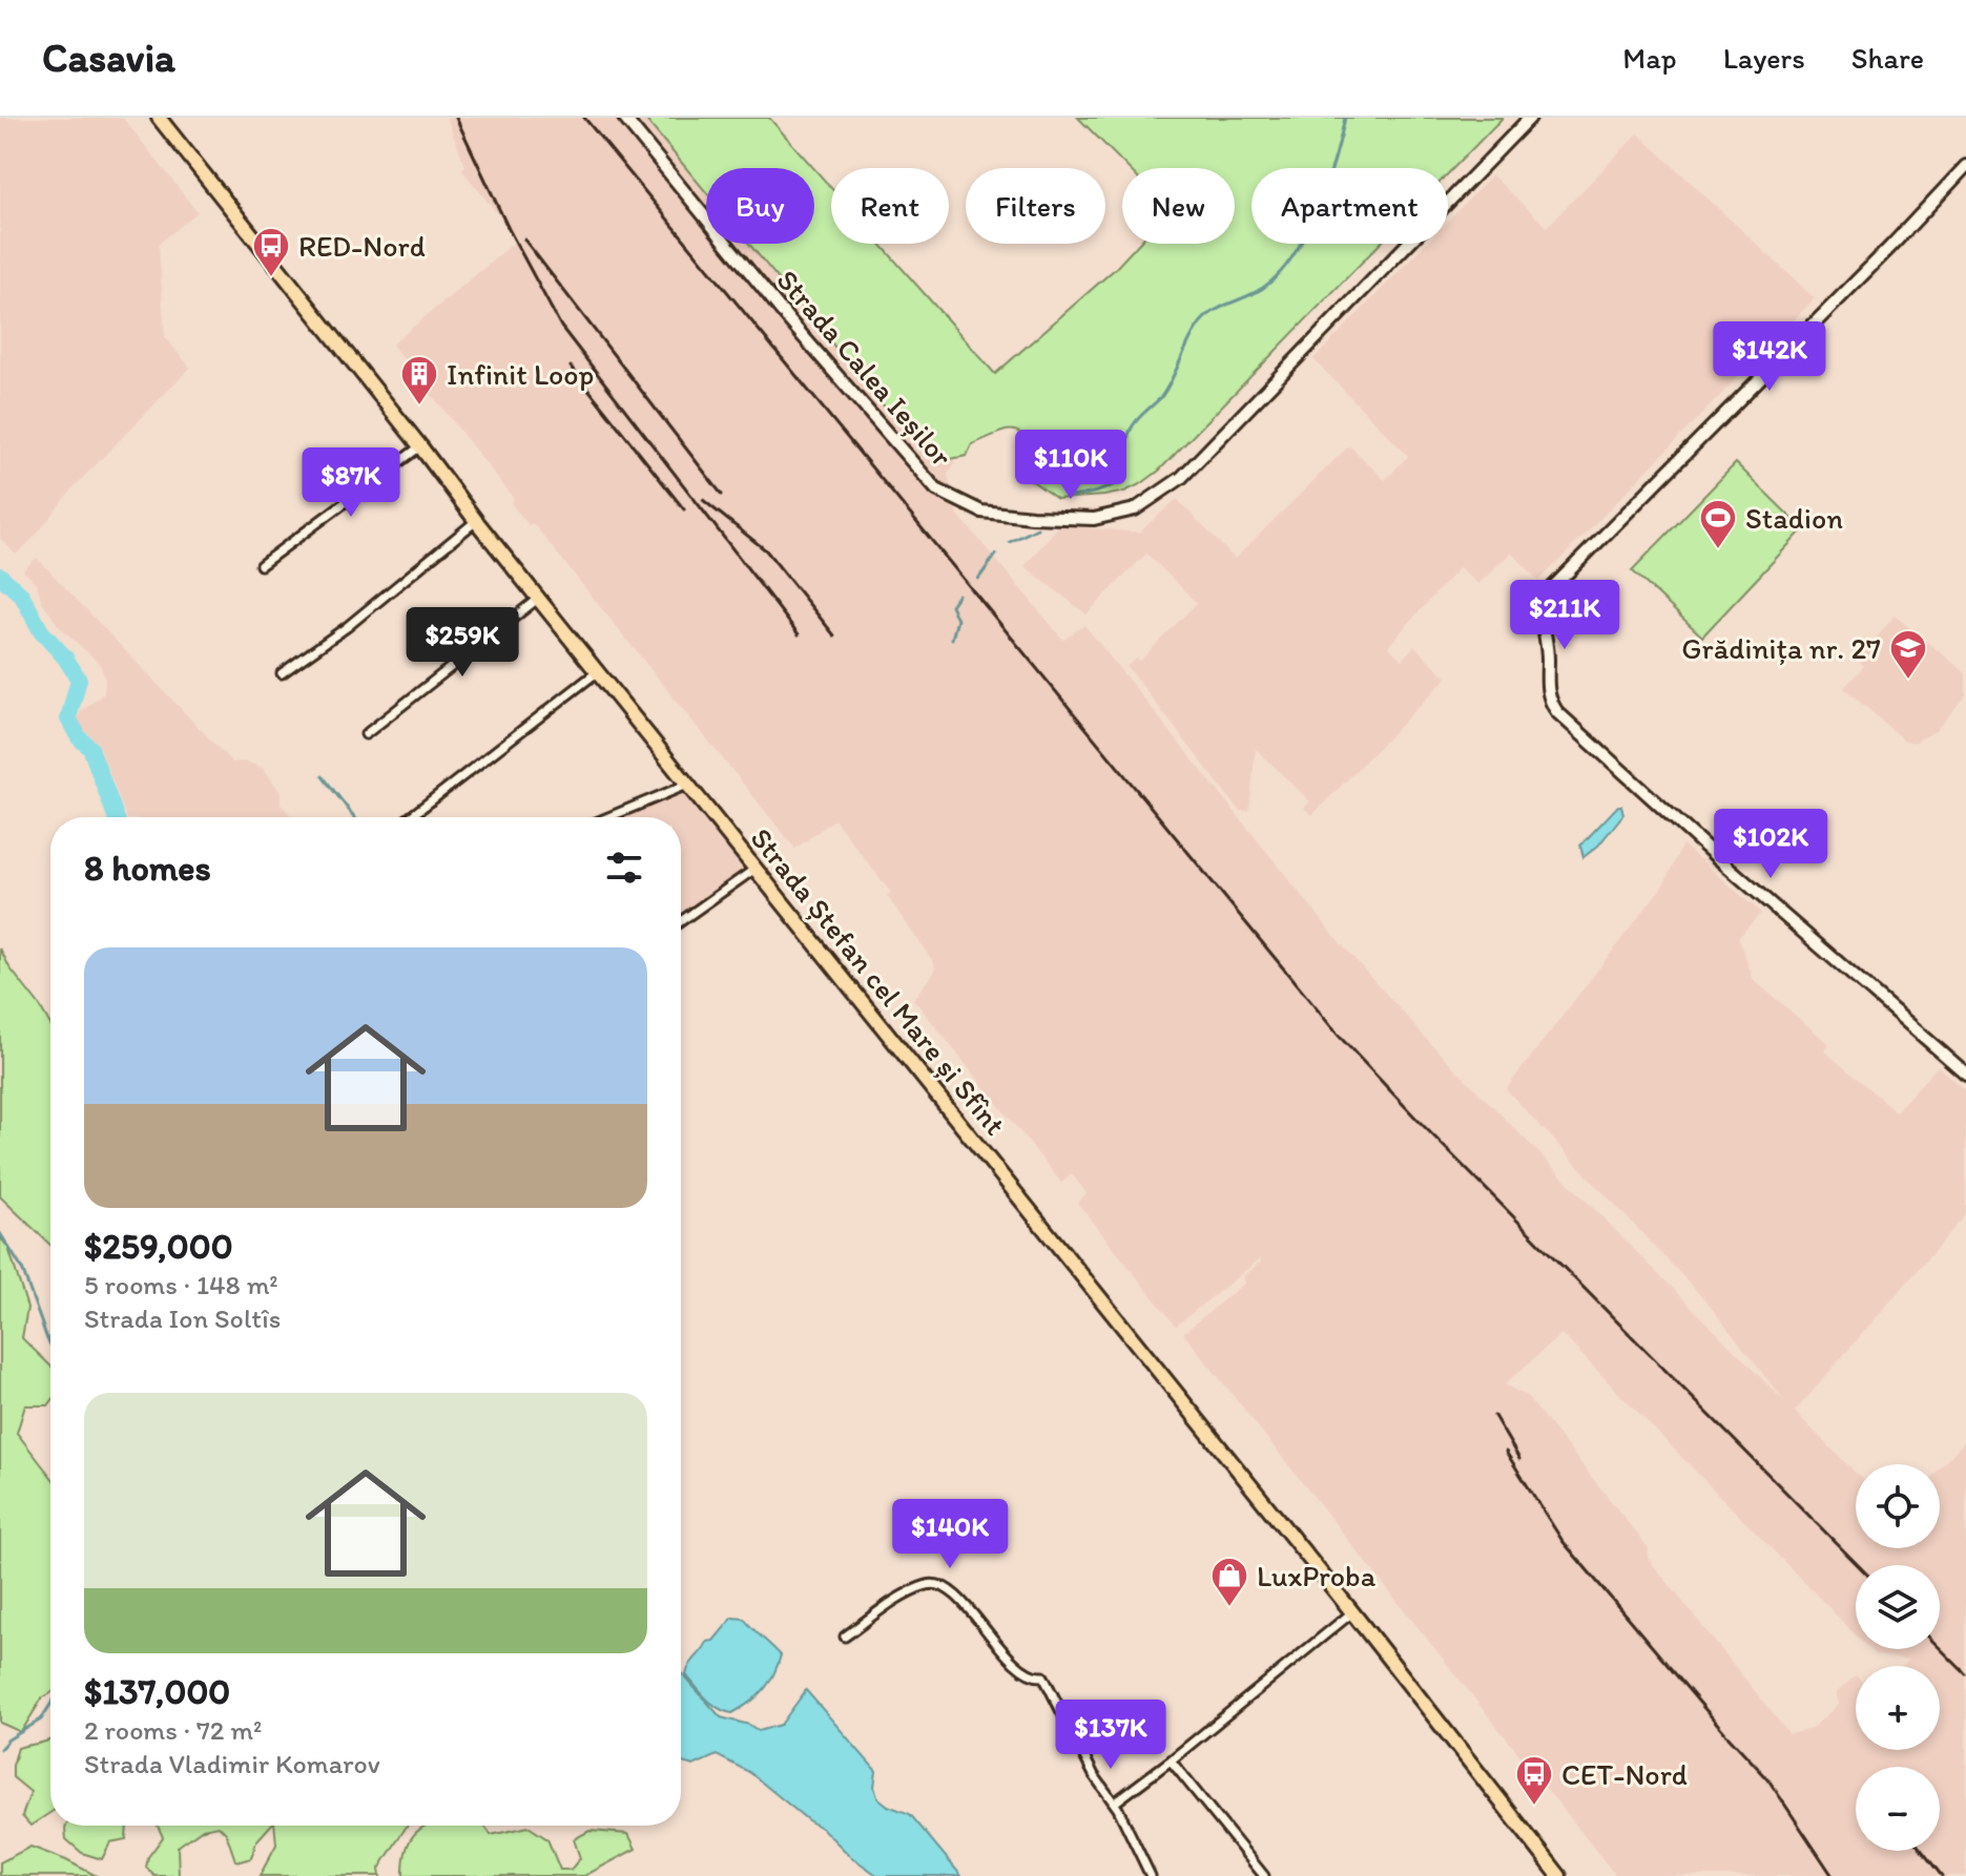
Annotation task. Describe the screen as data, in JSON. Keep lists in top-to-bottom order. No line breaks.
{"streets":{"main road":["Strada Ștefan cel Mare și Sfînt"],"street":["Strada Calea Ieșilor"]},"places":{"bus stop":["RED-Nord","CET-Nord"],"building":["Infinit Loop"],"sports":["Stadion"],"school or university":["Grădinița nr. 27"],"shop":["LuxProba"]},"page":{"header":"Casavia","nav":["Map","Layers","Share"],"chip":["Buy","Rent","Filters","New","Apartment"],"price":["$142K","$110K","$87K","$211K","$259K","$102K","$140K","$137K"],"heading":"8 homes","list":[{"name":"$259,000","note":"5 rooms · 148 m² · Strada Ion Soltîs"},{"name":"$137,000","note":"2 rooms · 72 m² · Strada Vladimir Komarov"}],"map_buttons":["+","−"]}}
